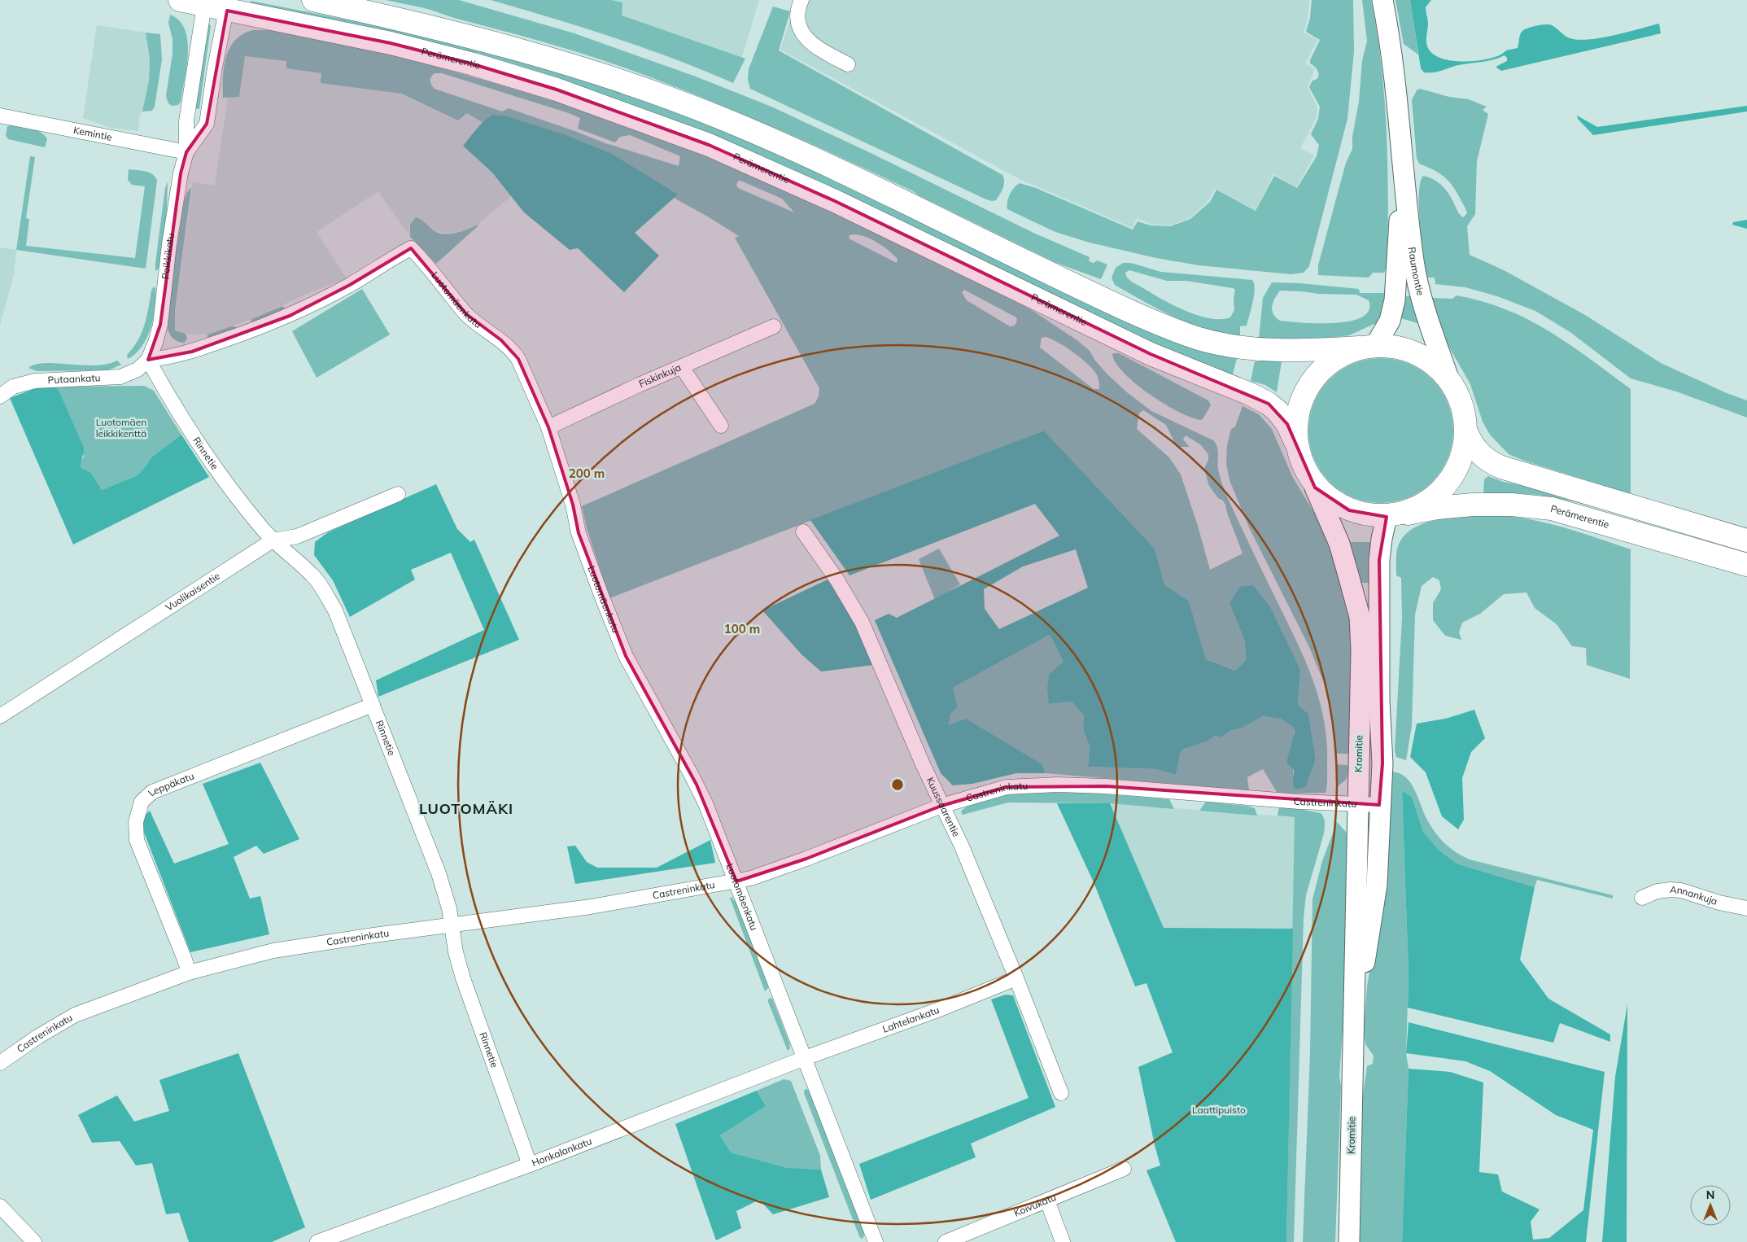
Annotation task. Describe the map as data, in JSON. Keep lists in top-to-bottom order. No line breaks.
{"streets":{"highway":["Perämerentie"],"main road":["Raumontie","Kromitie"],"street":["Kemintie","Poikkikatu","Luotomäenkatu","Fiskinkuja","Putaankatu","Rinnetie","Vuolikaisentie","Leppäkatu","Castreninkatu","Kuussaarentie","Annankuja","Lahtelankatu","Honkalankatu","Koivukatu"]},"crossings":[["Perämerentie","Poikkikatu"],["Perämerentie","Kromitie"],["Kemintie","Poikkikatu"],["Poikkikatu","Luotomäenkatu"],["Poikkikatu","Putaankatu"],["Poikkikatu","Rinnetie"],["Luotomäenkatu","Fiskinkuja"],["Luotomäenkatu","Putaankatu"],["Luotomäenkatu","Rinnetie"],["Luotomäenkatu","Castreninkatu"],["Luotomäenkatu","Lahtelankatu"],["Luotomäenkatu","Honkalankatu"],["Putaankatu","Rinnetie"],["Rinnetie","Vuolikaisentie"],["Rinnetie","Leppäkatu"],["Rinnetie","Castreninkatu"],["Rinnetie","Honkalankatu"],["Kromitie","Castreninkatu"],["Leppäkatu","Castreninkatu"],["Castreninkatu","Kuussaarentie"],["Kuussaarentie","Lahtelankatu"],["Lahtelankatu","Honkalankatu"]],"districts":["LUOTOMÄKI"],"parks":["Luotomäen leikkikenttä","Laattipuisto"],"north":"top","rings":["200 m","100 m"]}
